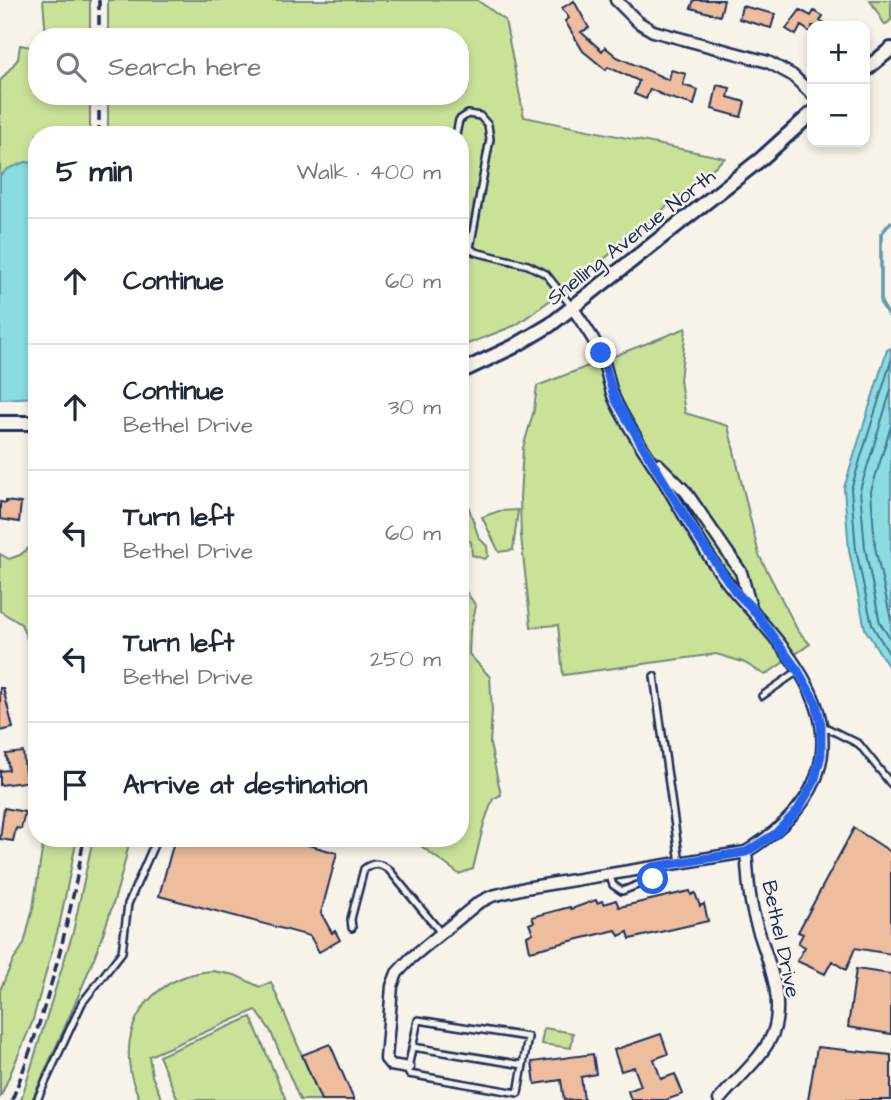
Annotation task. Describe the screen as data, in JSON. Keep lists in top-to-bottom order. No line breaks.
{"streets":{"street":["Snelling Avenue North","Bethel Drive"]},"page":{"map_buttons":["+","−"],"search":"Search here","heading":["5 min","Walk · 400 m"],"list":[["Continue","60 m"],["Continue","Bethel Drive","30 m"],["Turn left","Bethel Drive","60 m"],["Turn left","Bethel Drive","250 m"],"Arrive at destination"]}}
